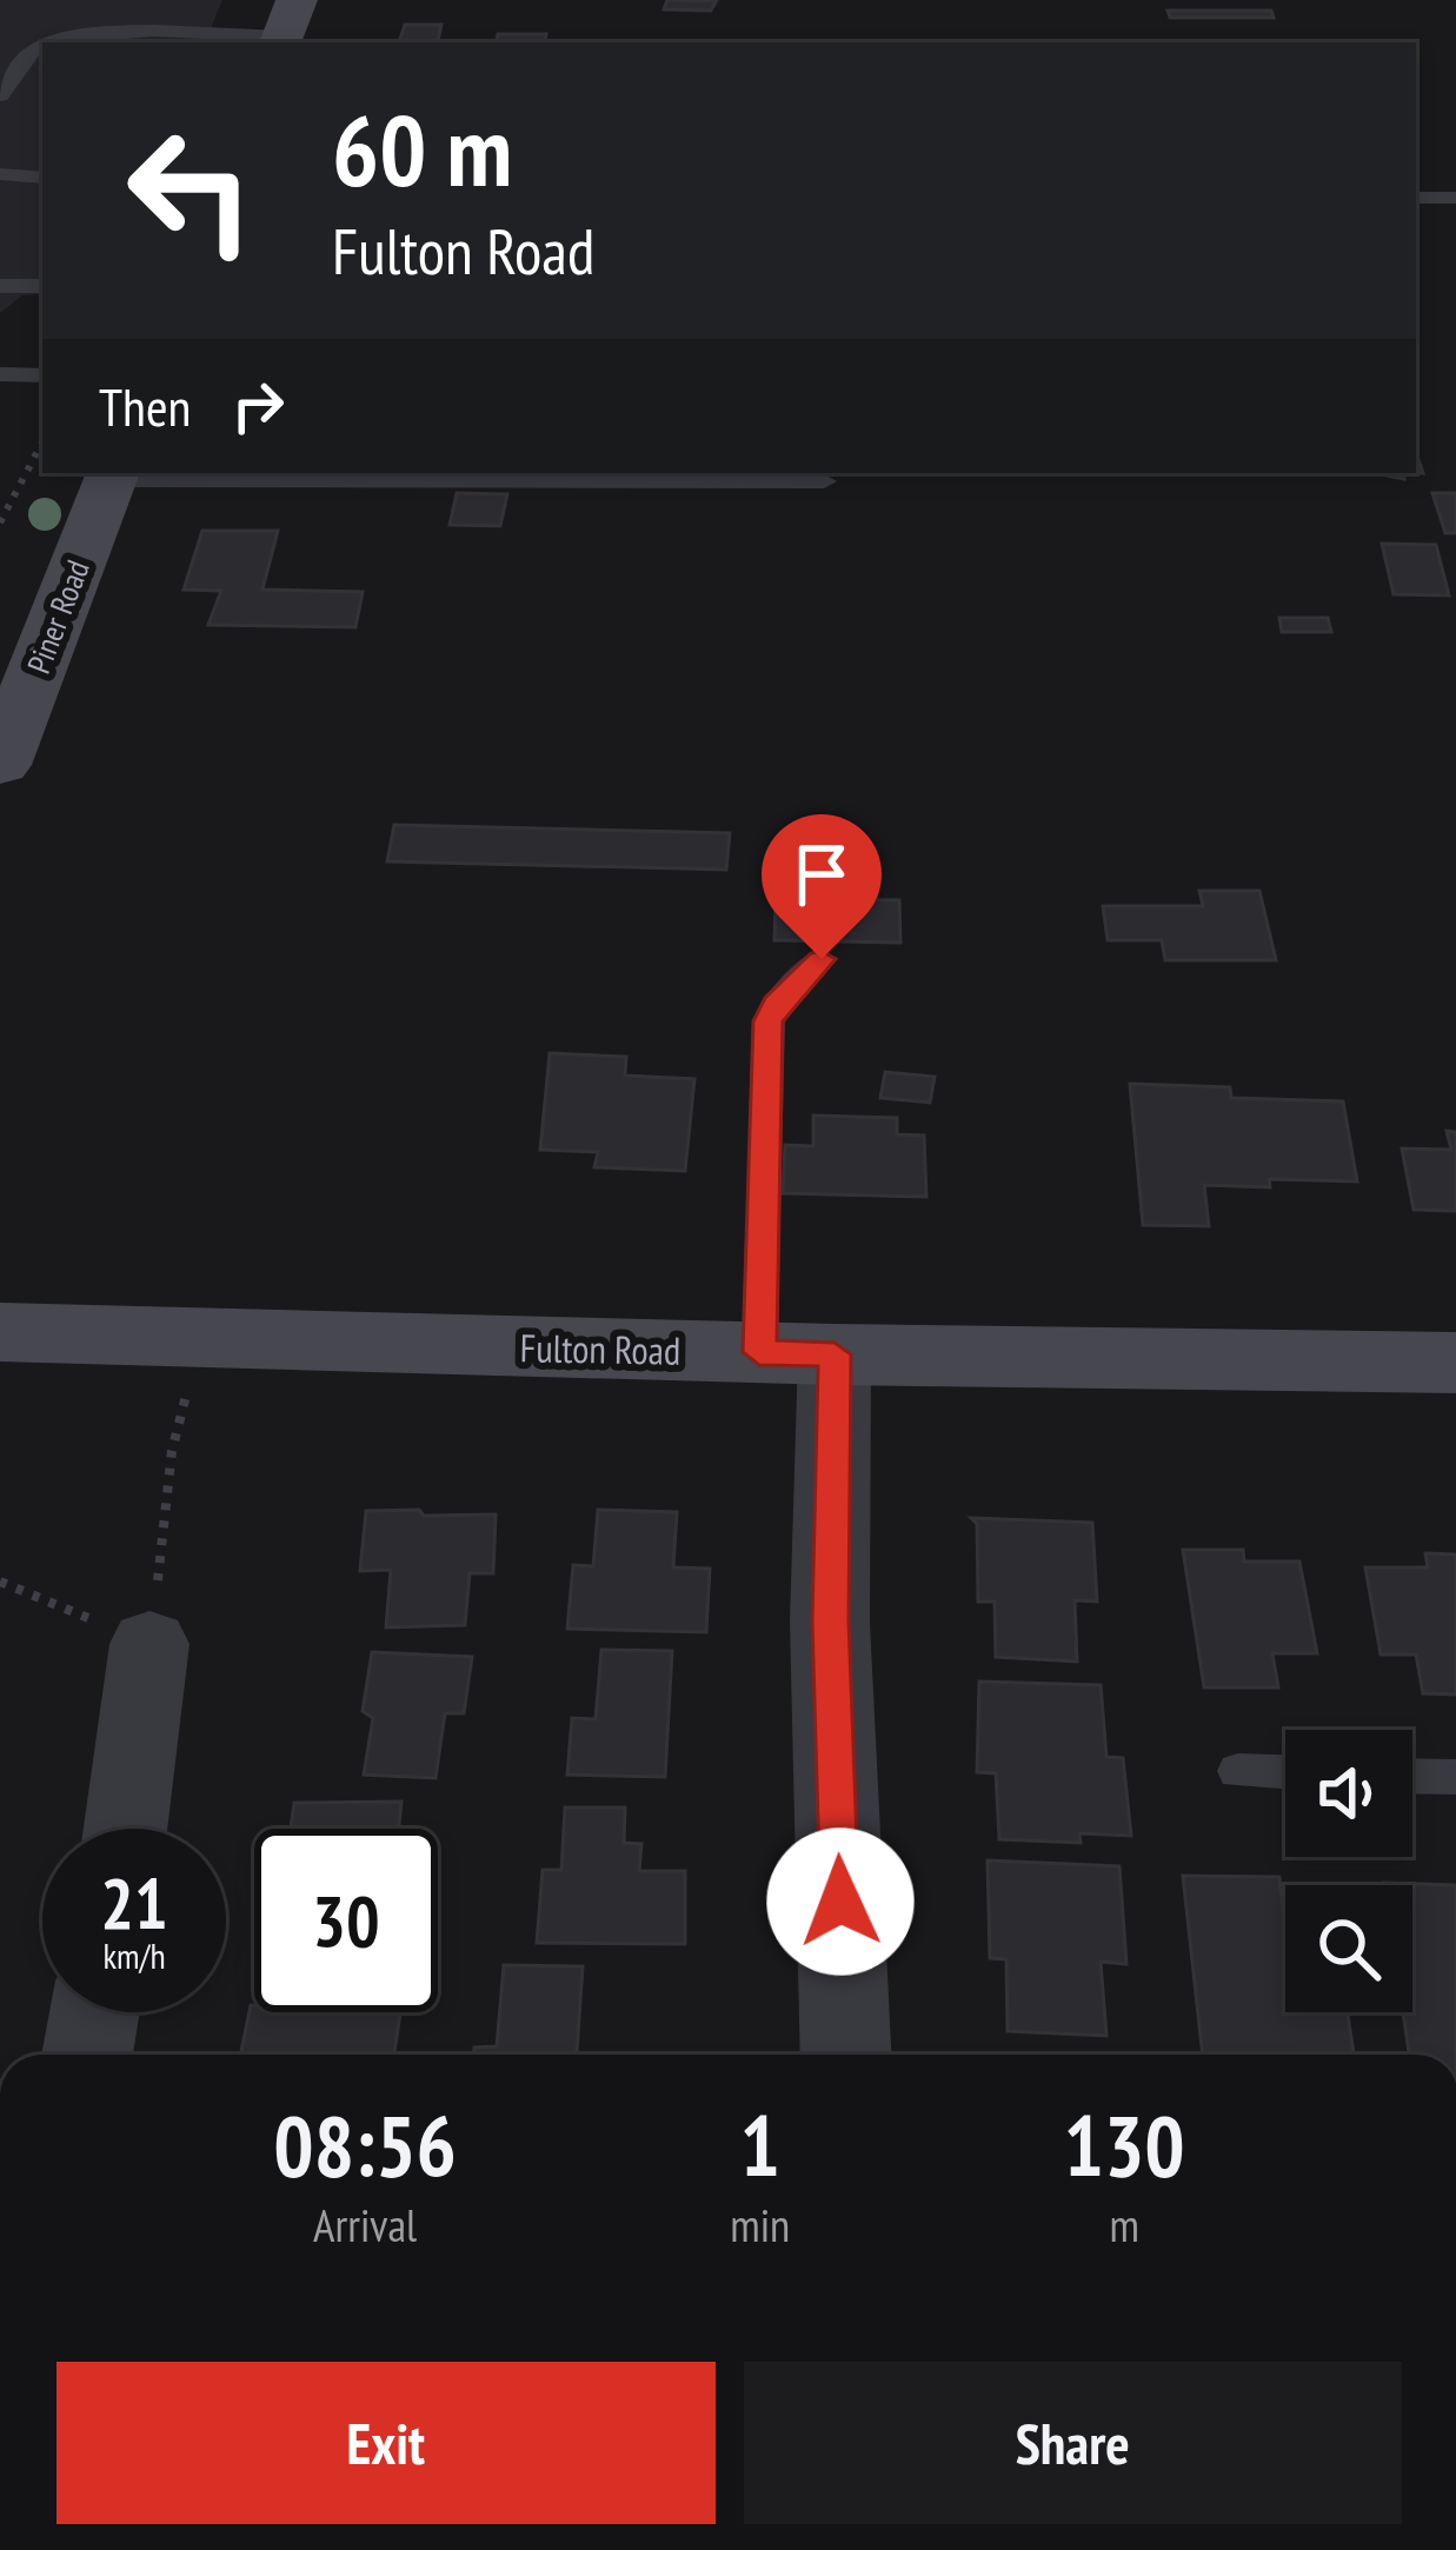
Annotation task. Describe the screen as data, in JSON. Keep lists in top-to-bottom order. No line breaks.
{"streets":{"main road":["Piner Road","Fulton Road"]},"page":{"turn":["60 m","Fulton Road"],"then":"Then","speed":"21 km/h","limit":"30","eta":["08:56","Arrival","1","min","130","m"],"buttons":["Exit","Share"]}}
